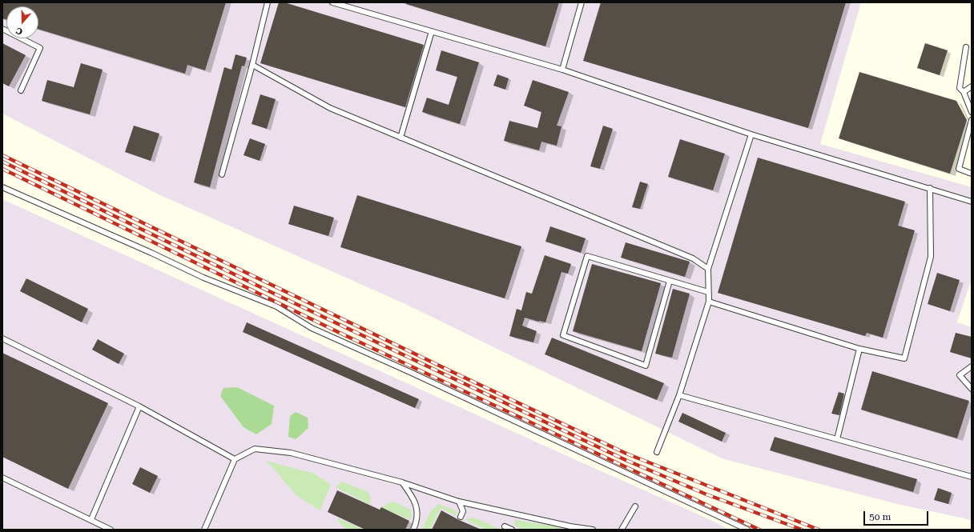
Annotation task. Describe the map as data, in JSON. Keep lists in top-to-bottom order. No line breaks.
{"scale_bar":"50 m","north":"bottom"}
